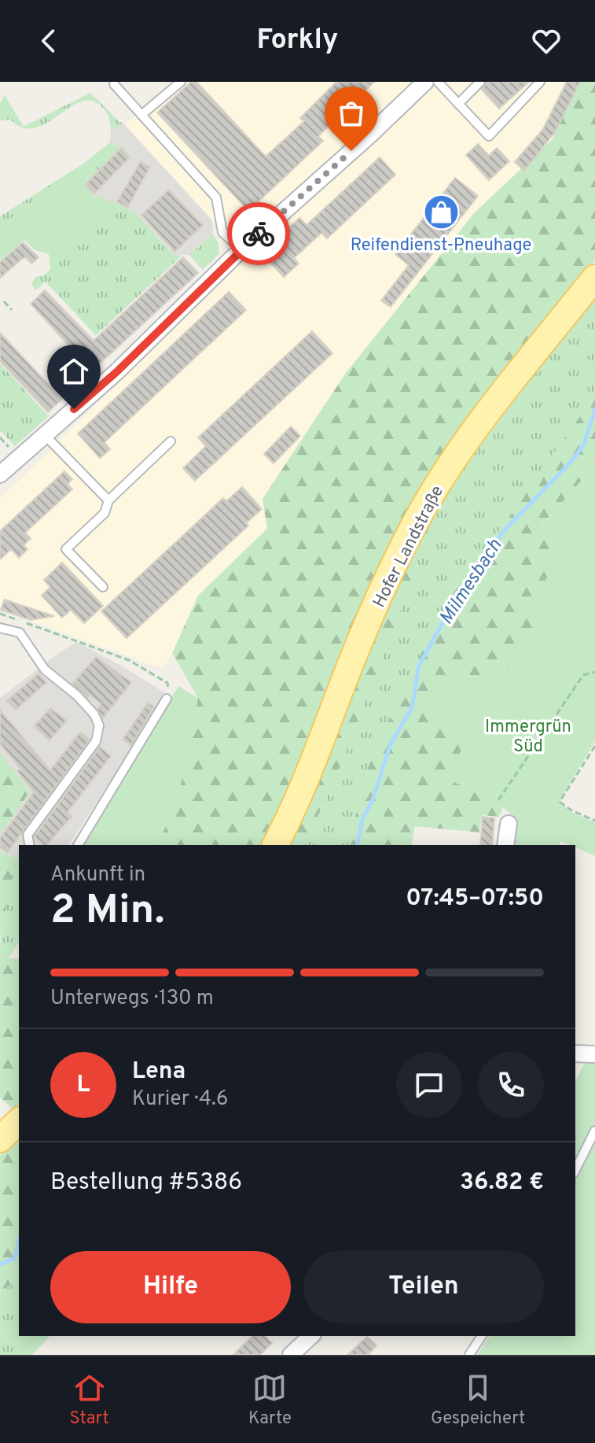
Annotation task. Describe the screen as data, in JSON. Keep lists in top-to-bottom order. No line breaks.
{"streets":{"main road":["Hofer Landstraße"]},"water":["Milmesbach"],"parks":["Immergrün Süd"],"places":{"shop":["Reifendienst-Pneuhage"]},"page":{"header":"Forkly","heading":["2 Min.","Ankunft in","07:45–07:50"],"panel":["Lena","Kurier · 4.6","Bestellung #5386","36.82 €"],"bar":"Unterwegs · 130 m","round":"L","buttons":["Hilfe","Teilen"],"tabs":["Start","Karte","Gespeichert"]}}
